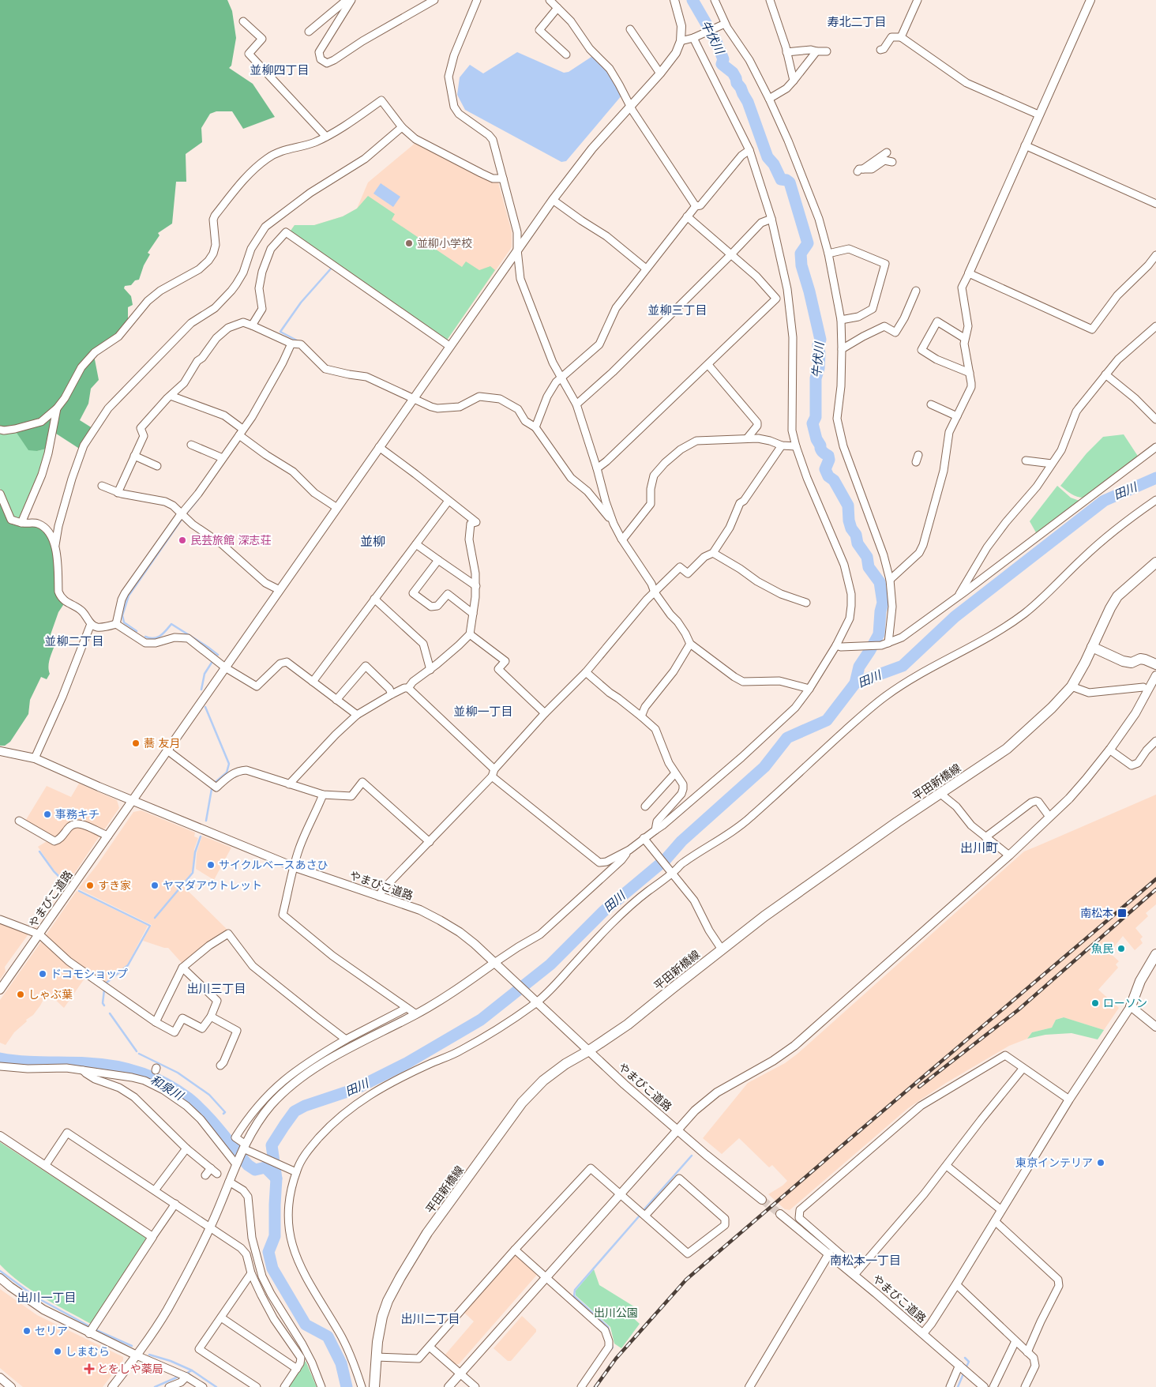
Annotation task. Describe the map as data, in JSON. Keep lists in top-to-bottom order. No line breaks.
{"streets":{"main road":["平田新橋線"],"street":["やまびこ道路"]},"crossings":[["平田新橋線","やまびこ道路"]],"districts":["寿北二丁目","並柳四丁目","並柳三丁目","並柳","並柳二丁目","並柳一丁目","出川町","出川三丁目","南松本一丁目","出川一丁目","出川二丁目"],"water":["牛伏川","田川","和泉川"],"parks":["出川公園"],"places":{"other":["並柳小学校","民芸旅館 深志荘","蕎 友月","事務キチ","サイクルベースあさひ","すき家","ヤマダアウトレット","魚民","ドコモショップ","しゃぶ葉","ローソン","東京インテリア","セリア","しまむら"],"transit":["南松本"],"health":["とをしや薬局"]}}
